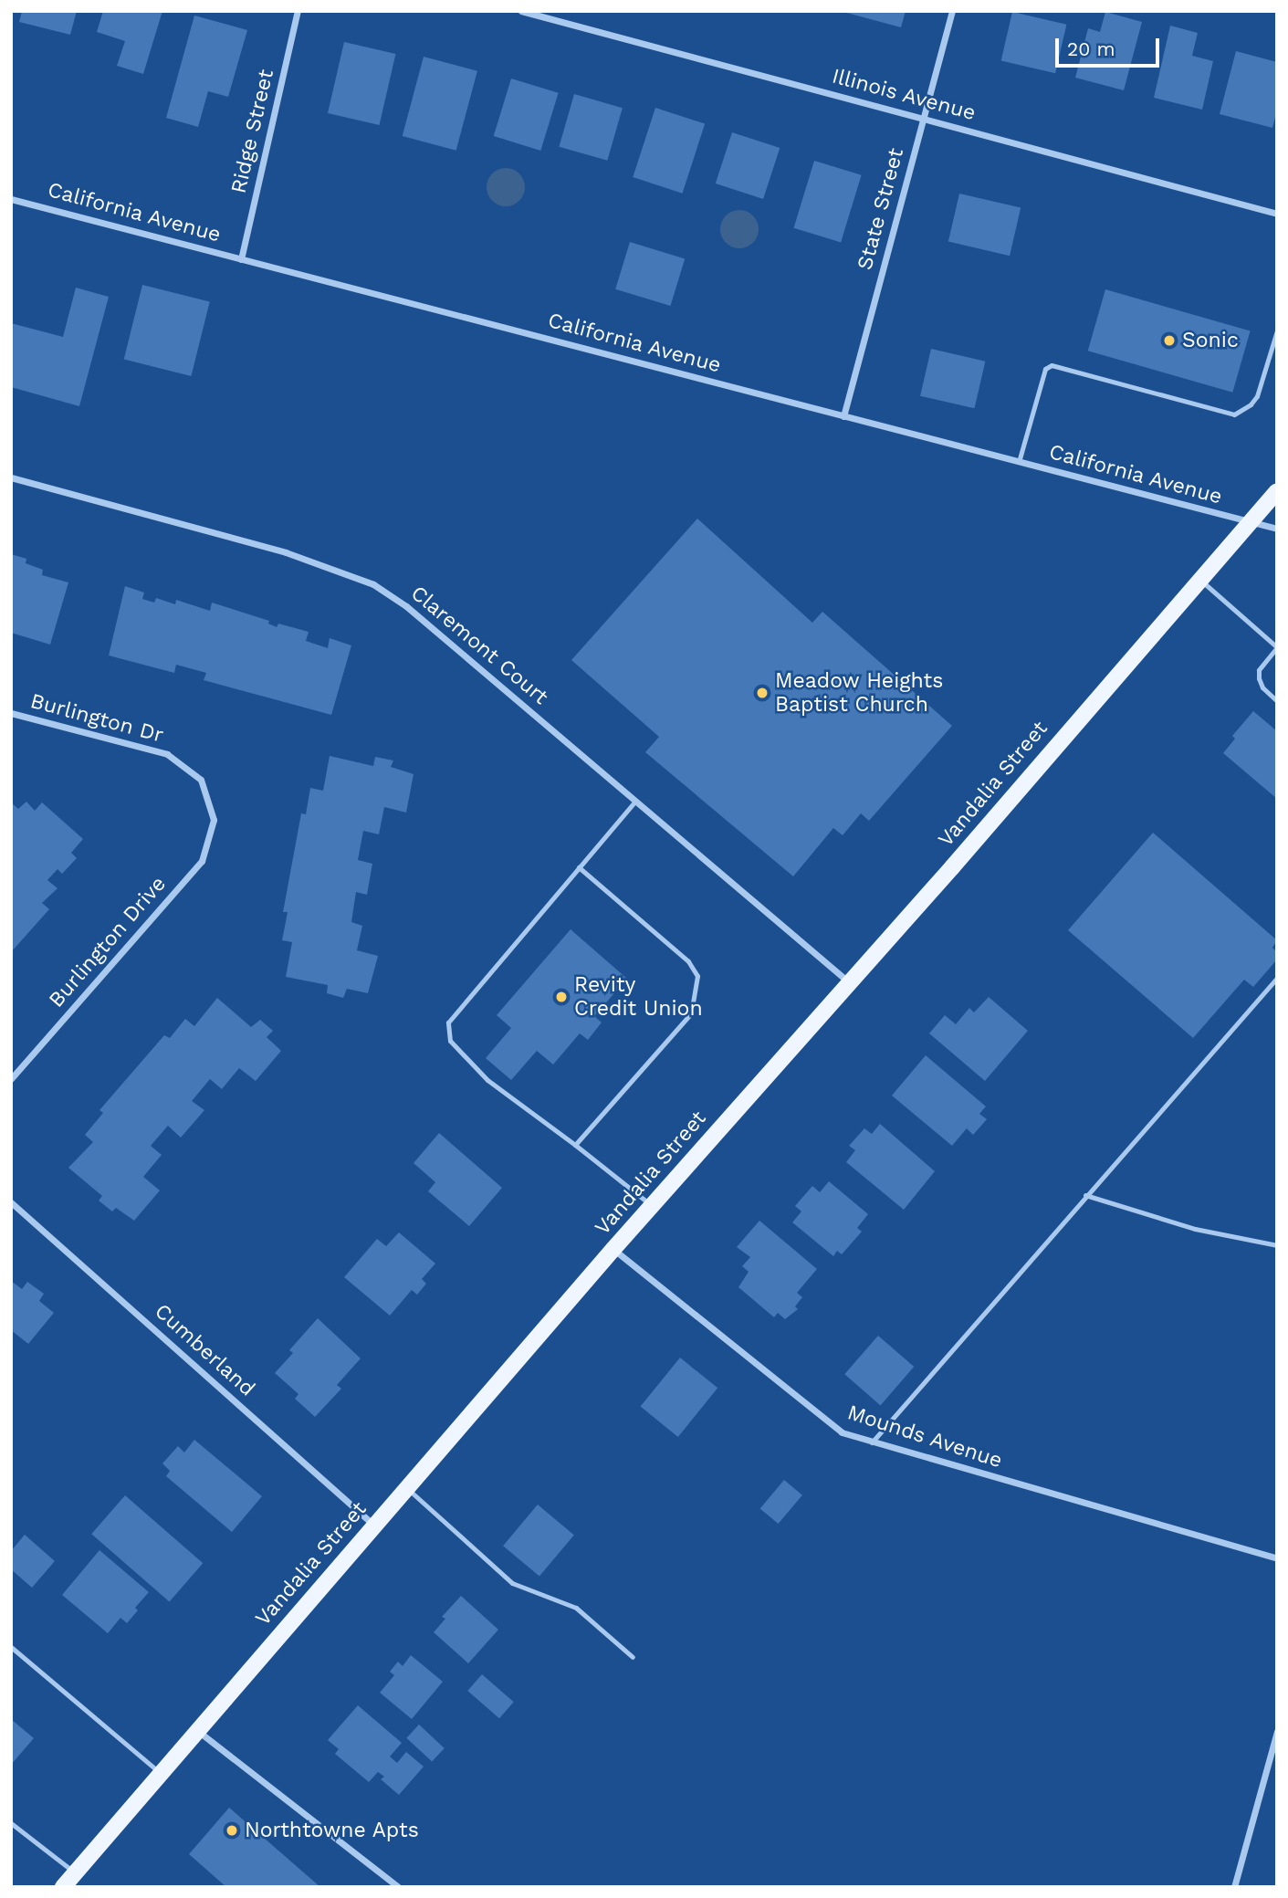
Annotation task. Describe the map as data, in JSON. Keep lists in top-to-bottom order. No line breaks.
{"streets":{"main road":["Vandalia Street"],"street":["Illinois Avenue","Ridge Street","State Street","California Avenue","Claremont Court","Burlington Dr","Burlington Drive","Cumberland","Mounds Avenue"]},"crossings":[["Illinois Avenue","State Street"],["Ridge Street","California Avenue"],["State Street","California Avenue"],["California Avenue","Vandalia Street"],["Claremont Court","Vandalia Street"],["Burlington Dr","Burlington Drive"],["Vandalia Street","Cumberland"],["Vandalia Street","Mounds Avenue"]],"places":["Sonic","Meadow Heights Baptist Church","Revity Credit Union","Northtowne Apts"],"scale_bar":"20 m"}
